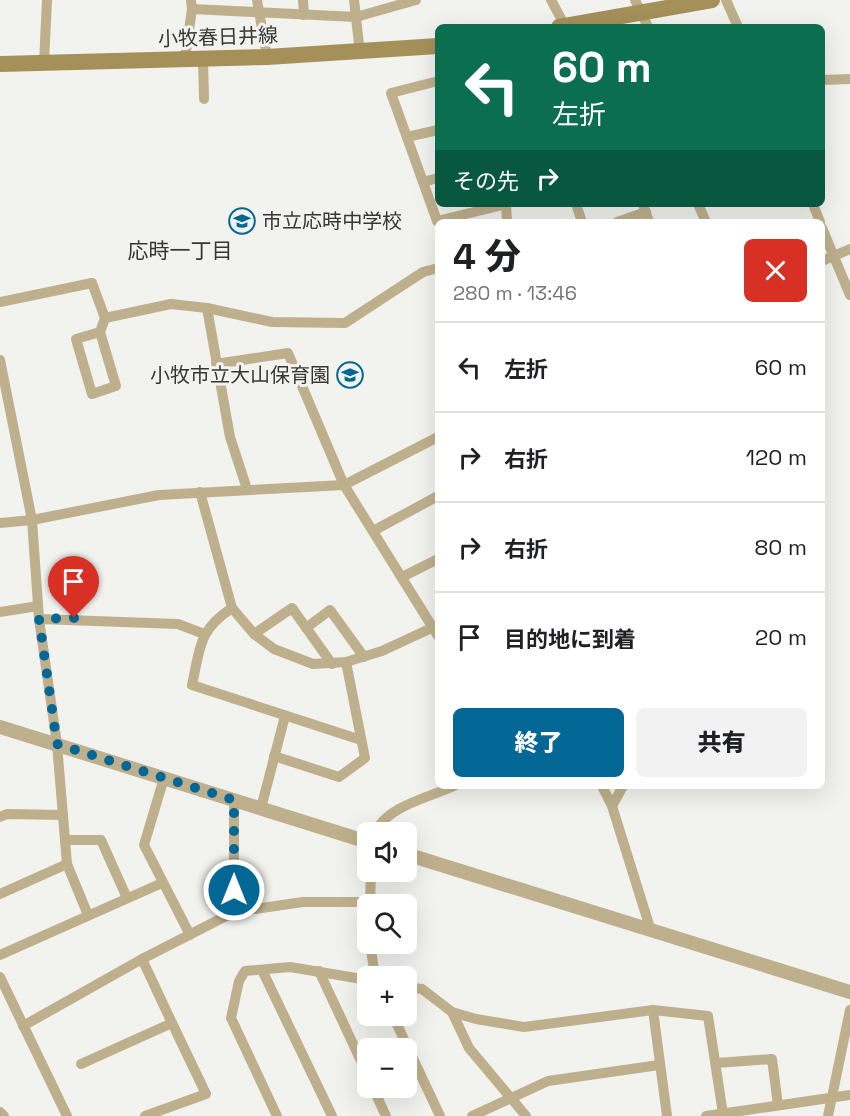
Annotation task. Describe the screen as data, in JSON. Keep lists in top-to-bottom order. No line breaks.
{"streets":{"main road":["小牧春日井線"]},"districts":["応時一丁目"],"places":{"school or university":["市立応時中学校","小牧市立大山保育園"]},"page":{"turn":["60 m","左折"],"then":"その先","heading":["4 分","280 m · 13:46"],"list":[{"name":"左折","value":"60 m"},{"name":"右折","value":"120 m"},{"name":"右折","value":"80 m"},{"name":"目的地に到着","value":"20 m"}],"buttons":["終了","共有"],"map_buttons":["+","−"]}}
